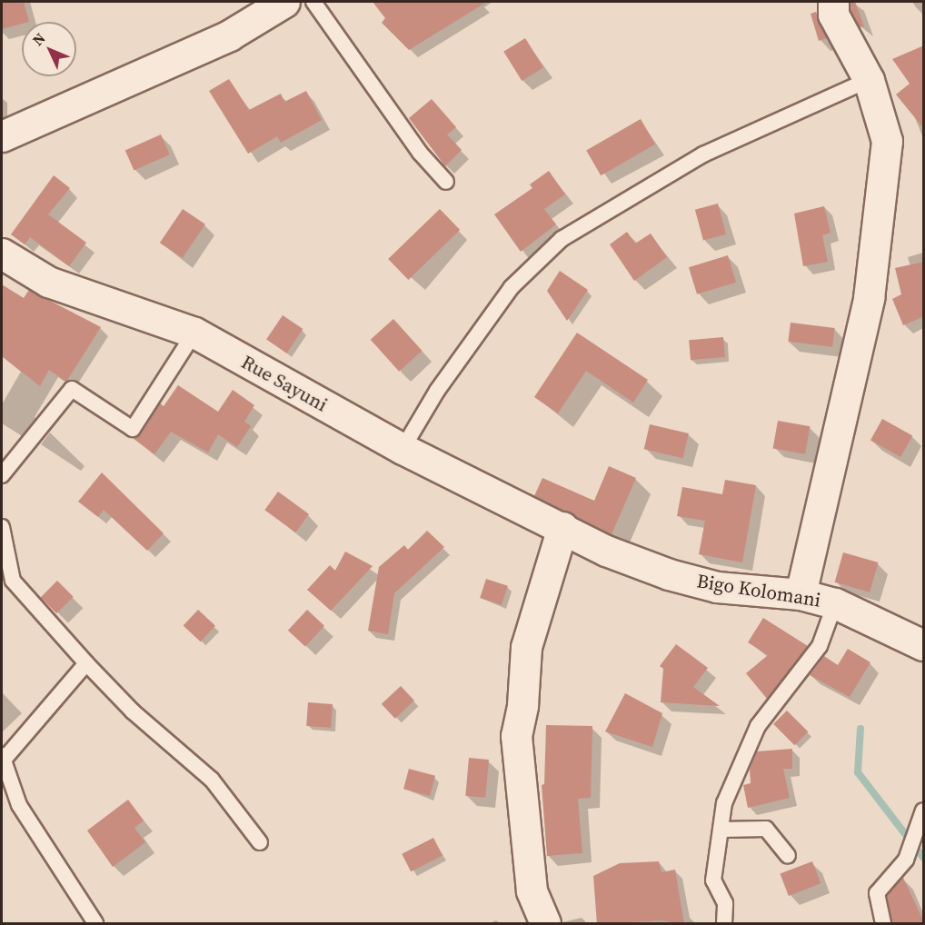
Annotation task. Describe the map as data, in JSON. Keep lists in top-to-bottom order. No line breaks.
{"streets":{"street":["Rue Sayuni","Bigo Kolomani"]},"crossings":[["Rue Sayuni","Bigo Kolomani"]],"north":"top left"}
